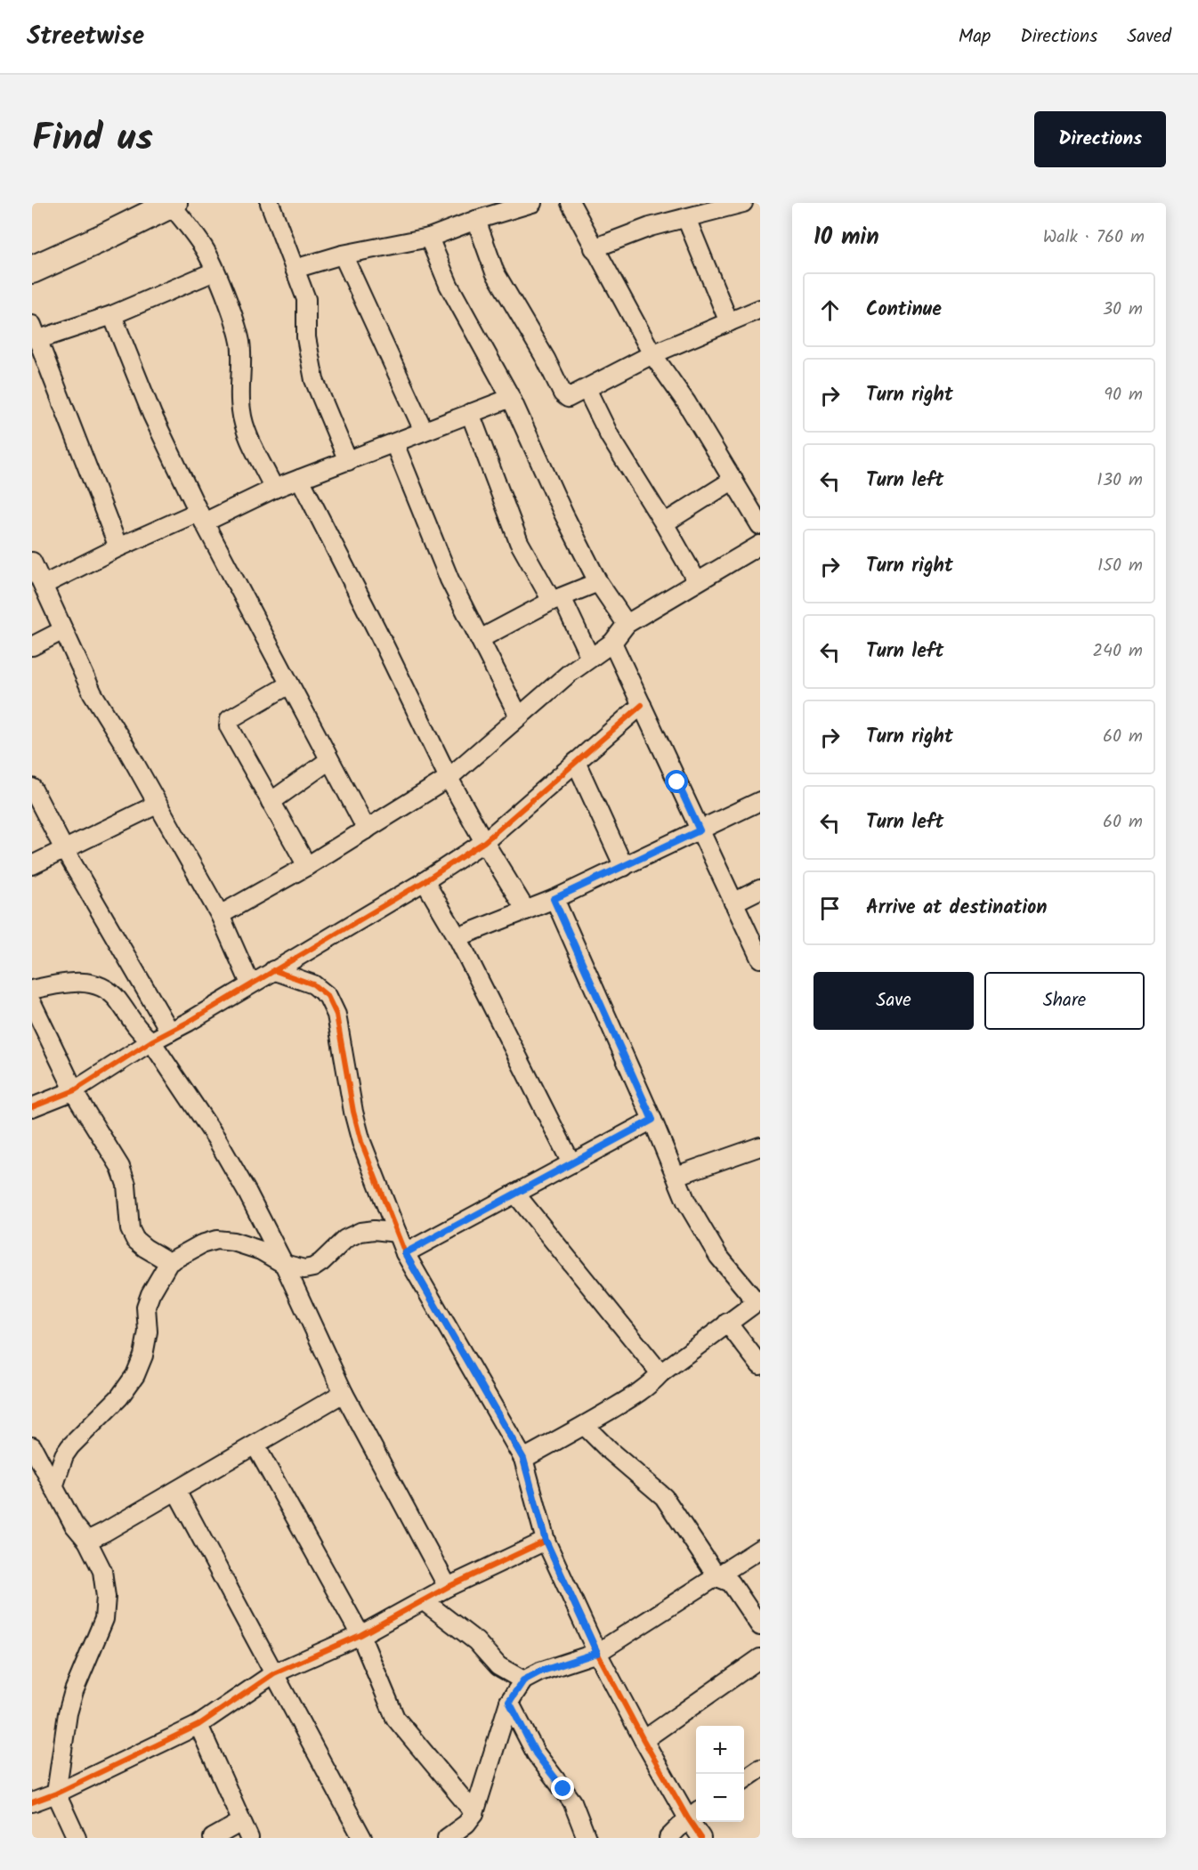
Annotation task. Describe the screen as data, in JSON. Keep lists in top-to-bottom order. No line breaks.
{"page":{"header":"Streetwise","nav":["Map","Directions","Saved"],"title":"Find us","buttons":["Directions",["Save","Share"]],"heading":["10 min","Walk · 760 m"],"list":[["Continue","30 m"],["Turn right","90 m"],["Turn left","130 m"],["Turn right","150 m"],["Turn left","240 m"],["Turn right","60 m"],["Turn left","60 m"],"Arrive at destination"],"map_buttons":["+","−"]}}
